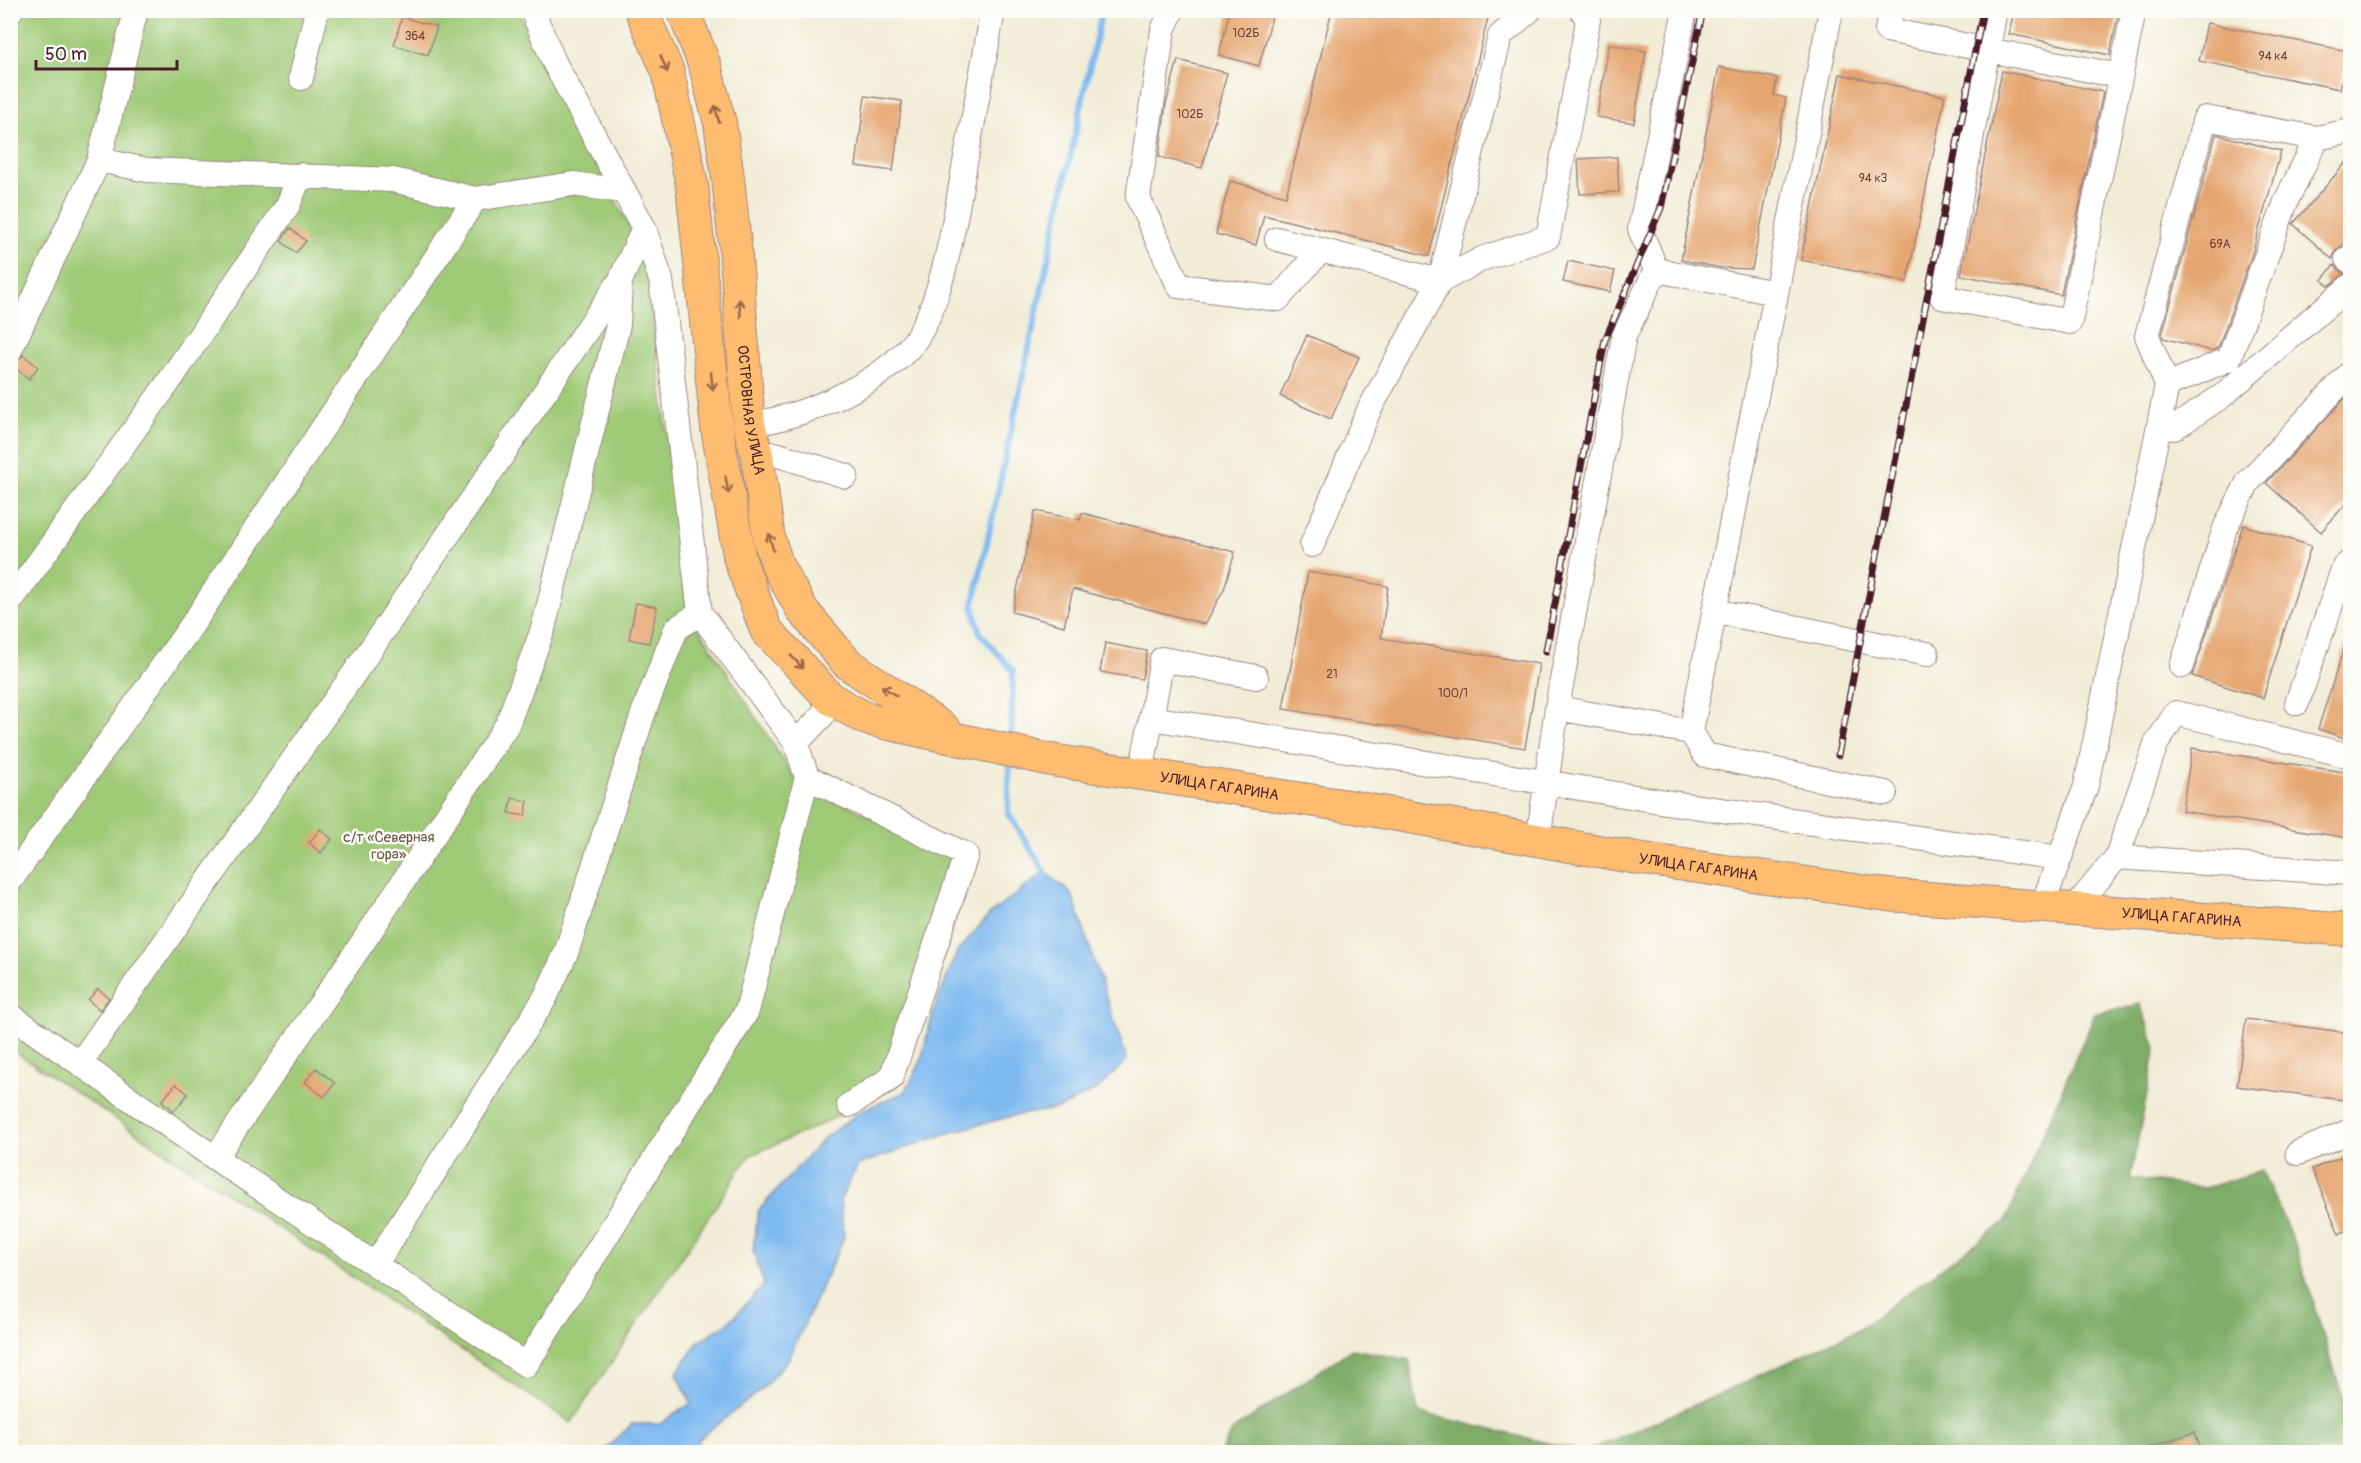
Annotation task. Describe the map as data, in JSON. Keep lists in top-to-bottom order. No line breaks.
{"streets":{"main road":["ОСТРОВНАЯ УЛИЦА","УЛИЦА ГАГАРИНА"]},"crossings":[["ОСТРОВНАЯ УЛИЦА","УЛИЦА ГАГАРИНА"]],"parks":["с/т «Северная гора»"],"house_numbers":["102Б","364","94 к4","102Б","94 к3","69А","21","100/1"],"scale_bar":"50 m"}
